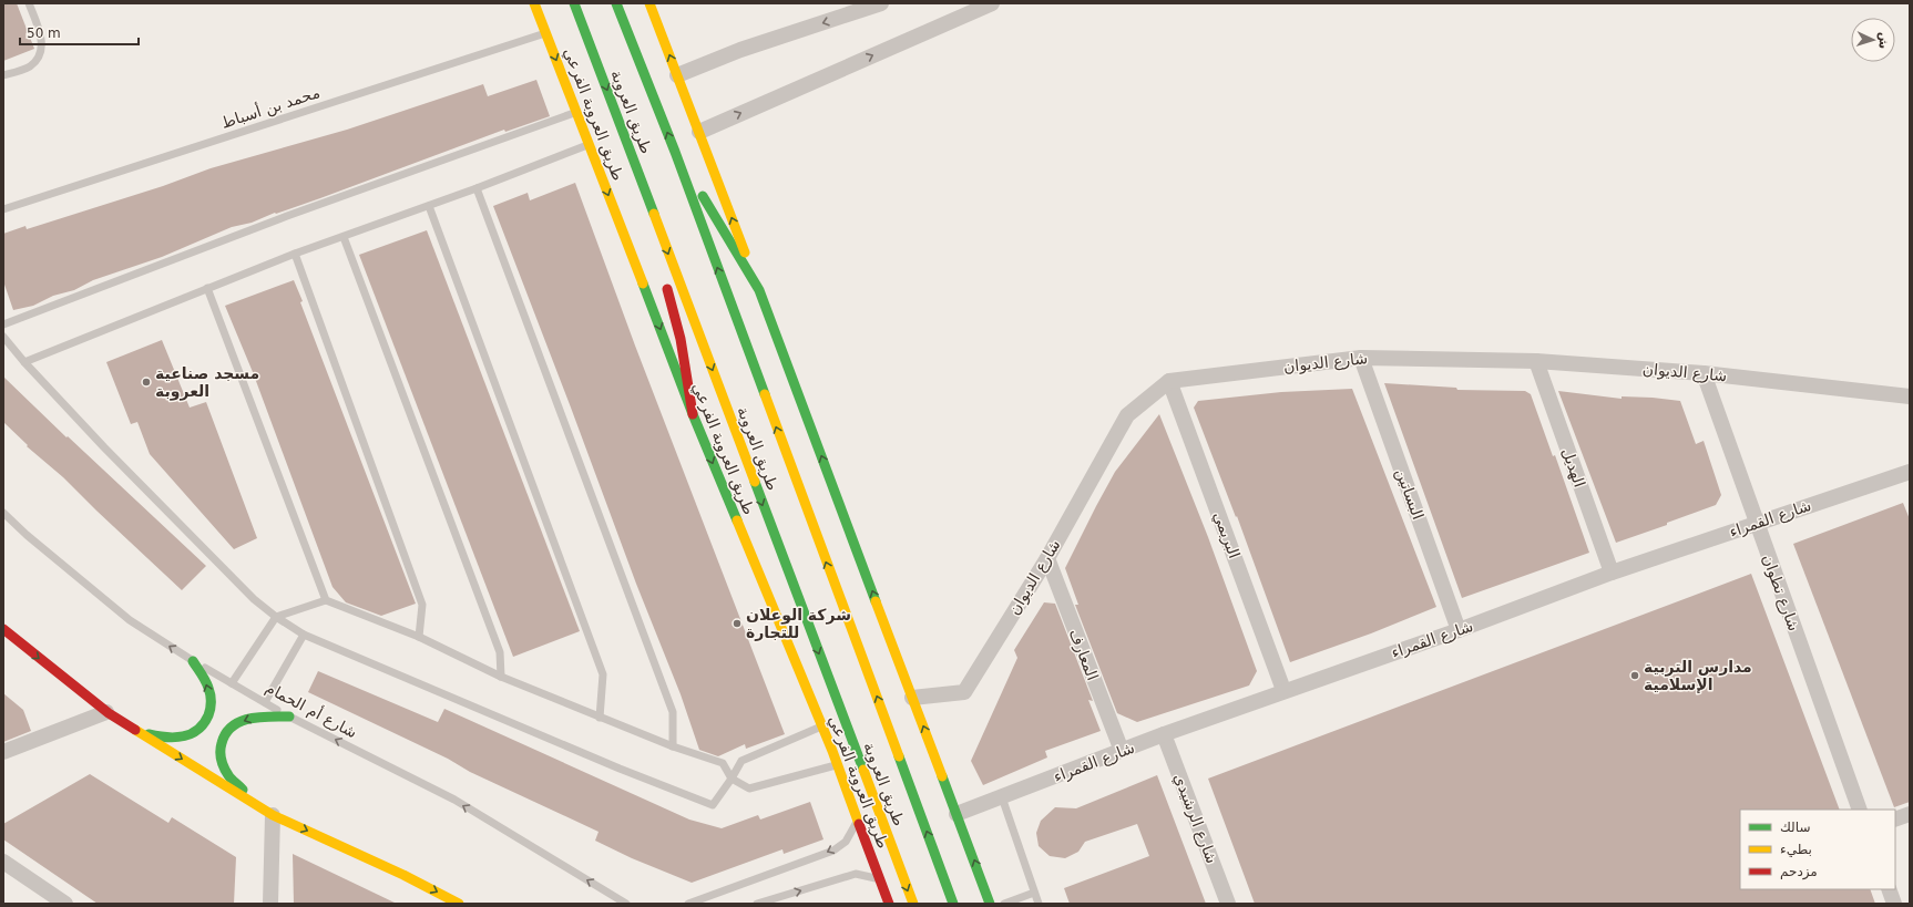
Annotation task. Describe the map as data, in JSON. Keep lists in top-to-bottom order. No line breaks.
{"streets":{"main road":["طريق العروبة","طريق العروبة الفرعي"],"street":["شارع الديوان","الهديل","البساتين","شارع القمراء","البريمي","شارع تطوان","المعارف","شارع الرشيدي"],"lane":["محمد بن أسباط","شارع أم الحمام"]},"crossings":[["محمد بن أسباط","طريق العروبة الفرعي"],["شارع الديوان","الهديل"],["شارع الديوان","البساتين"],["شارع الديوان","البريمي"],["شارع الديوان","شارع تطوان"],["شارع الديوان","المعارف"],["الهديل","شارع القمراء"],["البساتين","شارع القمراء"],["شارع القمراء","البريمي"],["شارع القمراء","شارع تطوان"],["شارع القمراء","المعارف"],["شارع القمراء","شارع الرشيدي"]],"one_way":["شارع أم الحمام"],"places":["مسجد صناعية العروبة","شركة الوعلان للتجارة","مدارس التربية الإسلامية"],"legend":["سالك","بطيء","مزدحم"],"scale_bar":"50 m","north":"right"}
